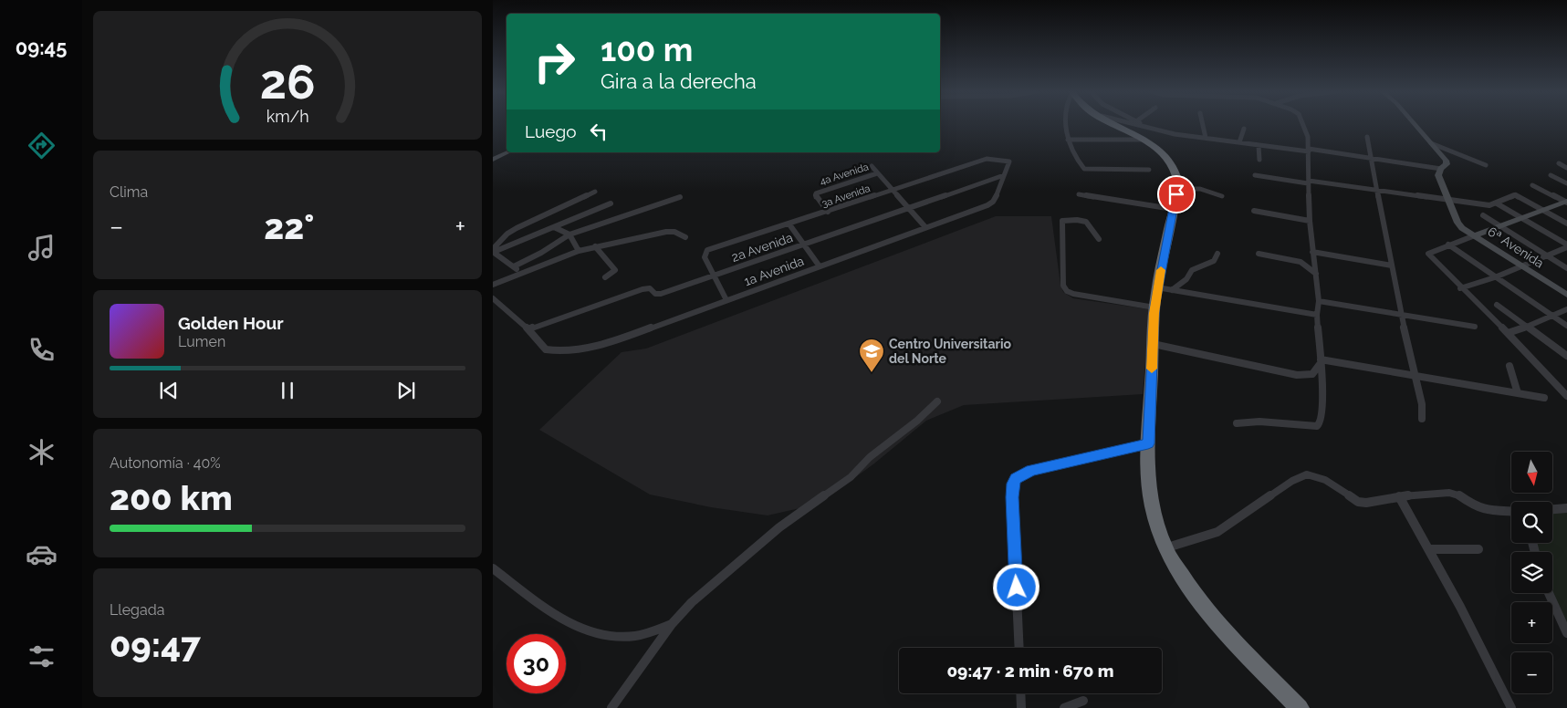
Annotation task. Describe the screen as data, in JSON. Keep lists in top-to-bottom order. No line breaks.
{"streets":{"street":["4a Avenida","3a Avenida","2a Avenida","6ª Avenida","1a Avenida"]},"crossings":[["4a Avenida","3a Avenida"],["3a Avenida","2a Avenida"],["3a Avenida","1a Avenida"],["2a Avenida","1a Avenida"]],"places":{"school or university":["Centro Universitario del Norte"]},"north":"bottom","page":{"tabs":"09:45","turn":["100 m","Gira a la derecha"],"then":"Luego","tile":["Clima",["Autonomía · 40%","200 km"],["Llegada","09:47"]],"heat":["−","22°","+"],"song":["Golden Hour","Lumen"],"map_buttons":["+","−"],"limit":"30","trip":"09:47 · 2 min · 670 m","gauge":["26","km/h"]}}
